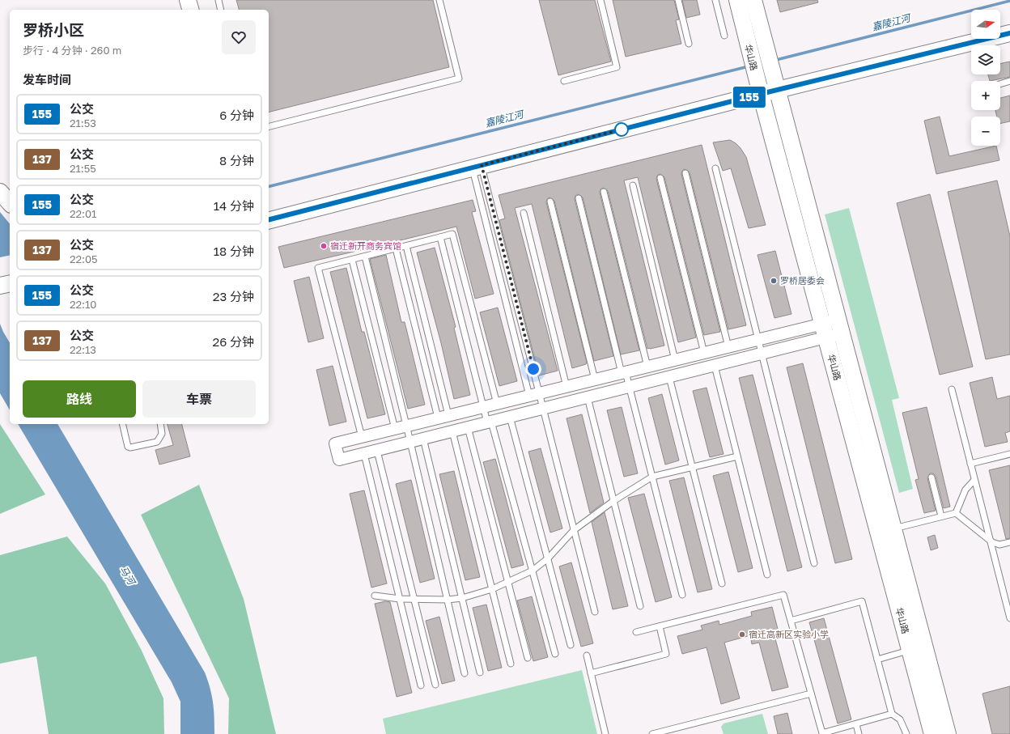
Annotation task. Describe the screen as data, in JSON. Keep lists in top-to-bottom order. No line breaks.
{"streets":{"street":["华山路"]},"water":["嘉陵江河","马河"],"places":["宿迁新开商务宾馆","罗桥居委会","宿迁高新区实验小学"],"lines":["bus line 155"],"north":"right","page":{"on_map":"155","map_buttons":["+","−"],"heading":[["罗桥小区","步行 · 4 分钟 · 260 m"],"发车时间"],"list":[{"mark":"155","name":"公交","note":"21:53","value":"6 分钟"},{"mark":"137","name":"公交","note":"21:55","value":"8 分钟"},{"mark":"155","name":"公交","note":"22:01","value":"14 分钟"},{"mark":"137","name":"公交","note":"22:05","value":"18 分钟"},{"mark":"155","name":"公交","note":"22:10","value":"23 分钟"},{"mark":"137","name":"公交","note":"22:13","value":"26 分钟"}],"buttons":["路线","车票"]}}
